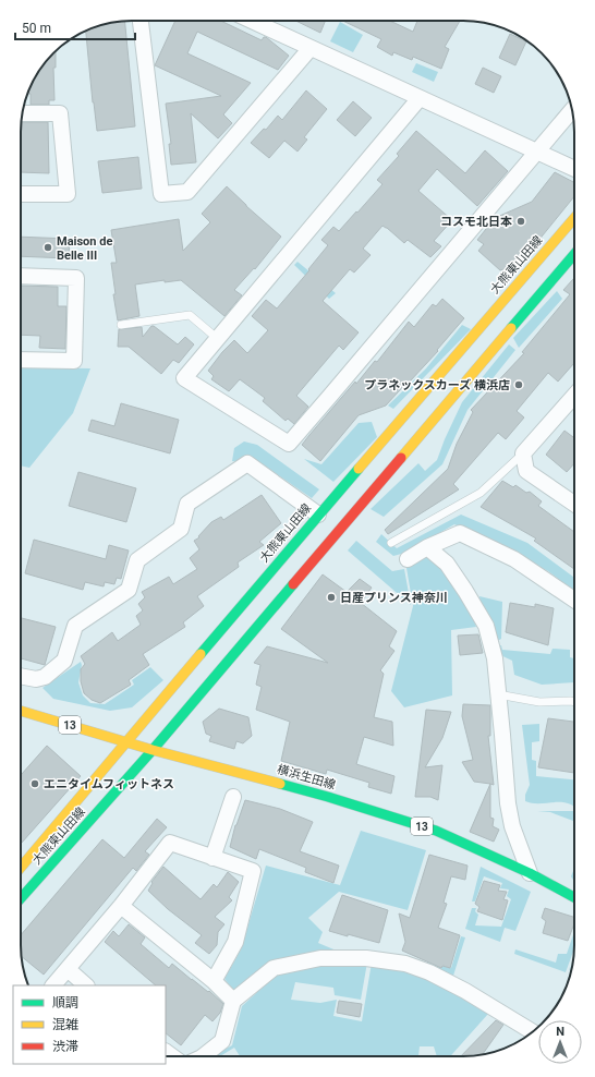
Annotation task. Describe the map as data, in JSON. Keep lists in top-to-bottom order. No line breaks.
{"streets":{"street":["大熊東山田線","13","横浜生田線"]},"crossings":[["大熊東山田線","横浜生田線"]],"places":["コスモ北日本","Maison de Belle III","プラネックスカーズ 横浜店","日産プリンス神奈川","エニタイムフィットネス"],"legend":["順調","混雑","渋滞"],"scale_bar":"50 m","north":"top"}
